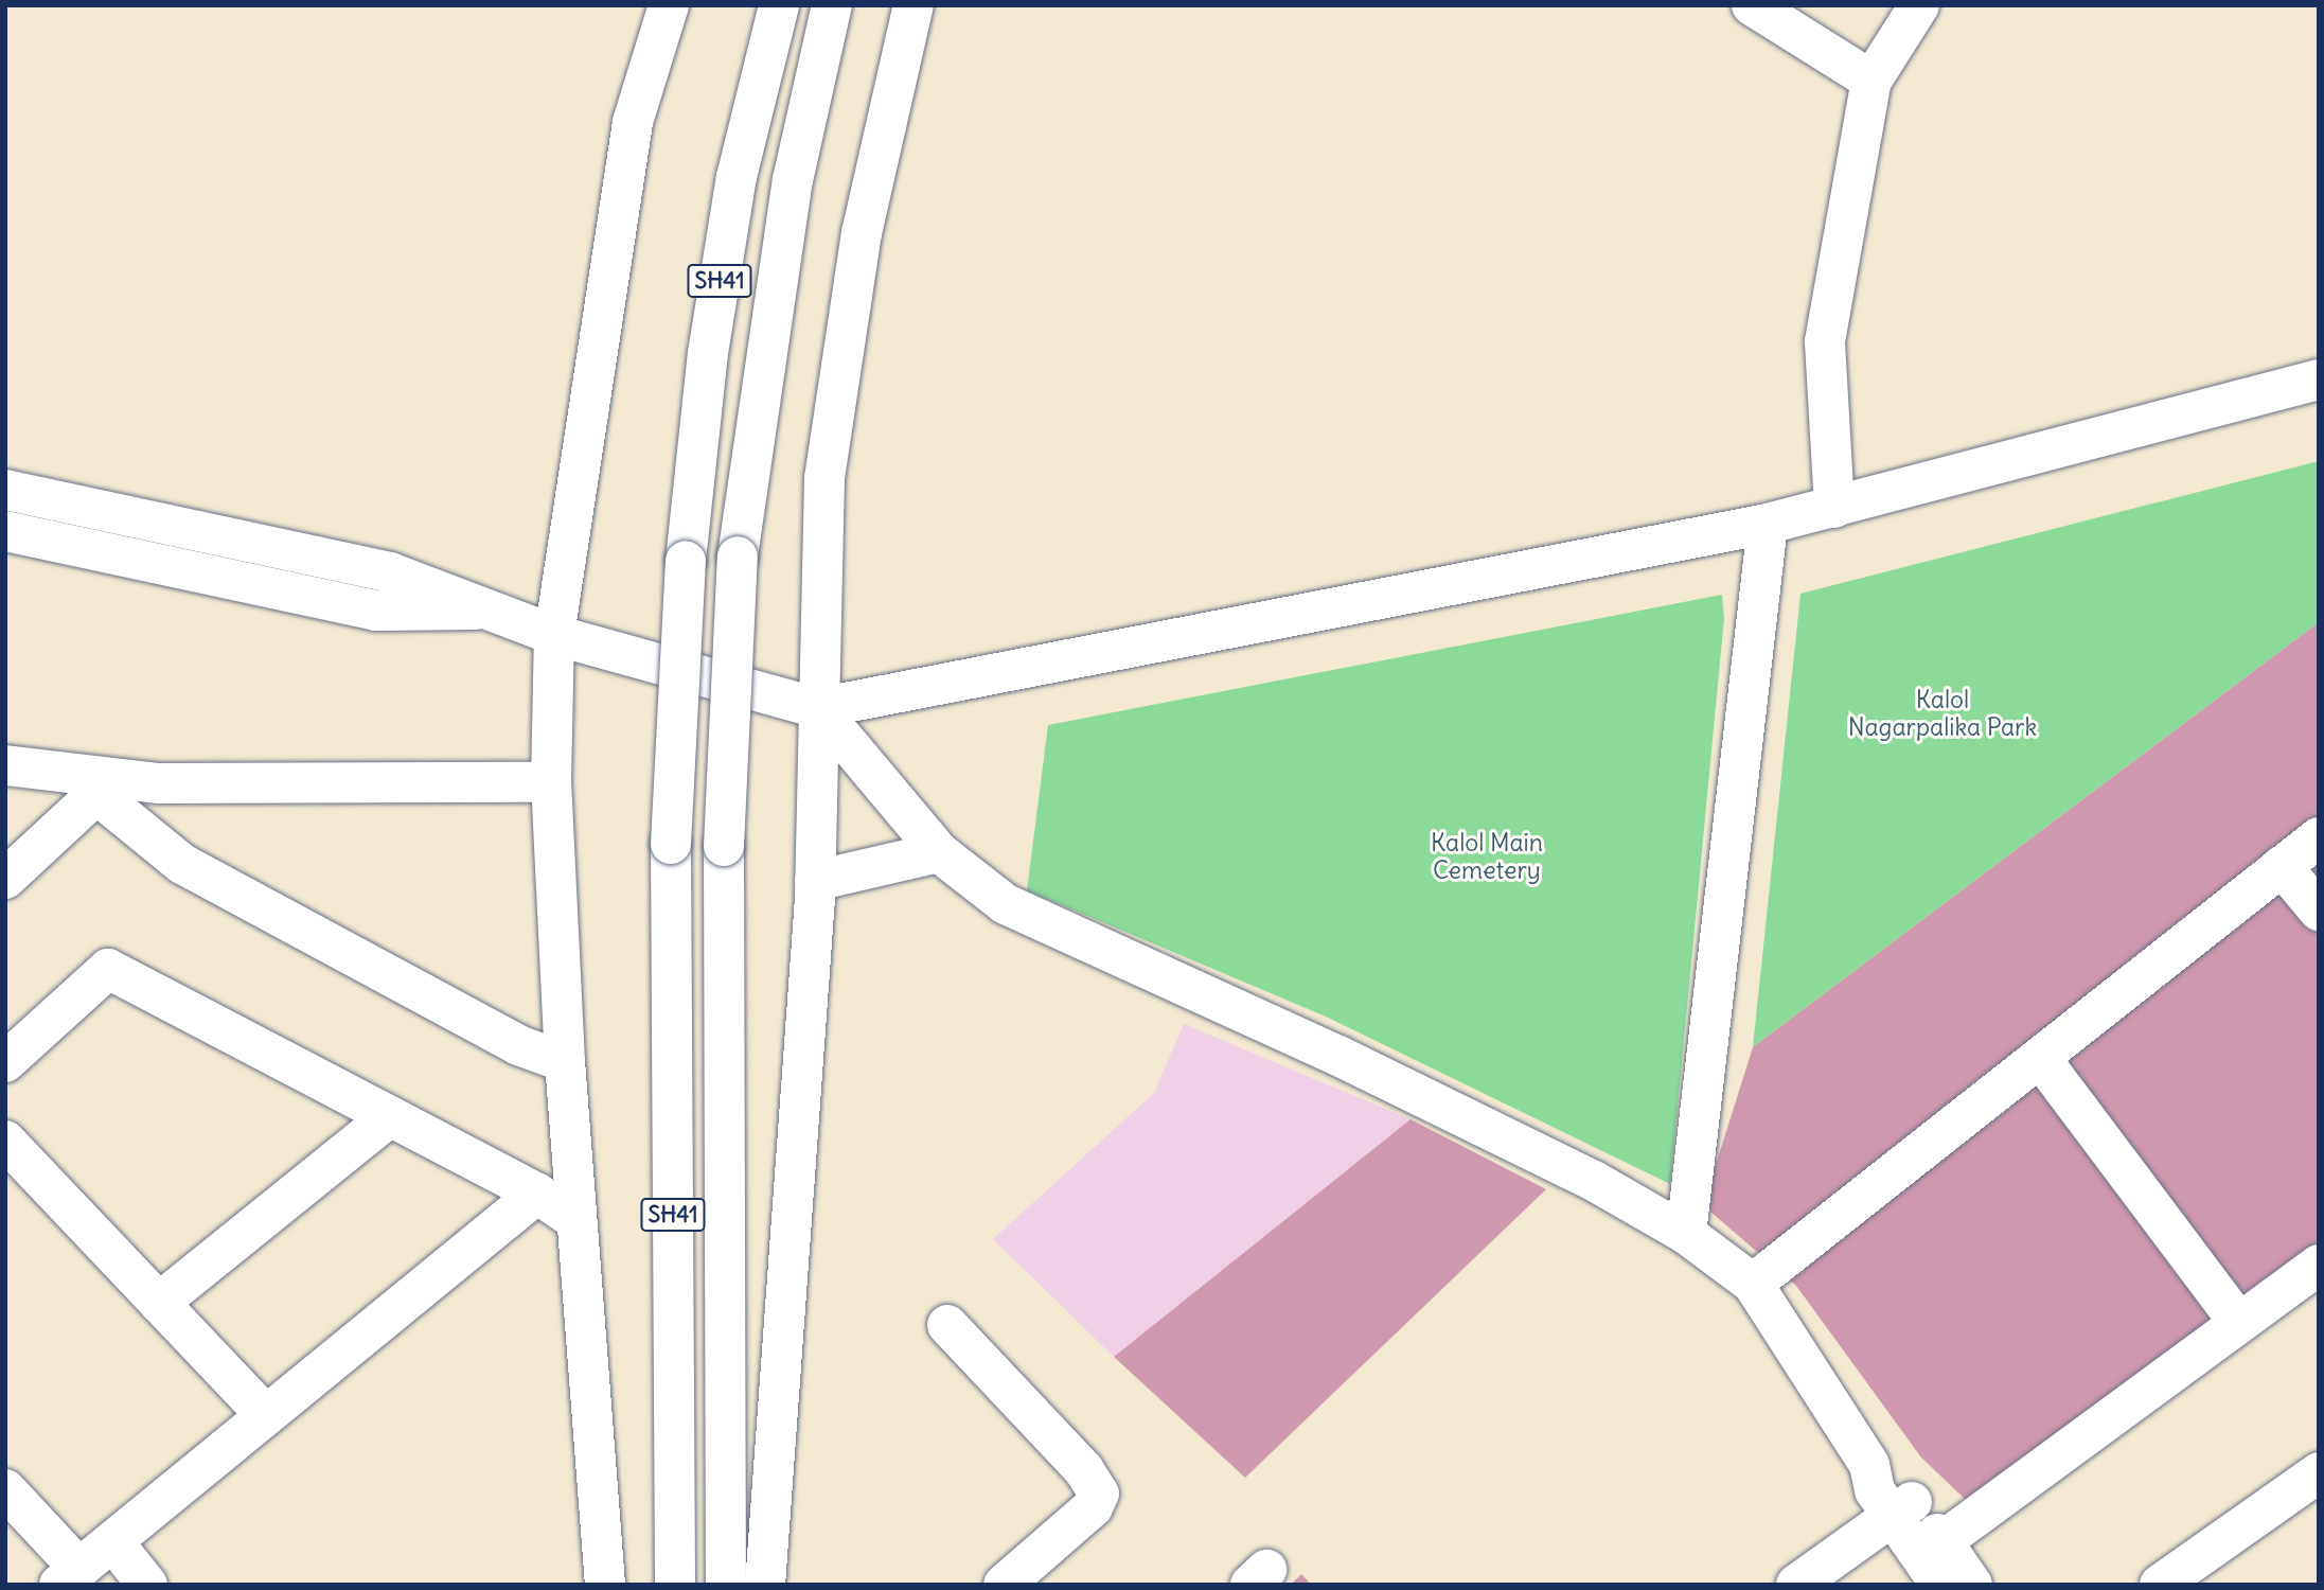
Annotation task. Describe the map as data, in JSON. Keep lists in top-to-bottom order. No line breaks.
{"streets":{"street":["SH41"]},"parks":["Kalol Nagarpalika Park","Kalol Main Cemetery"]}
